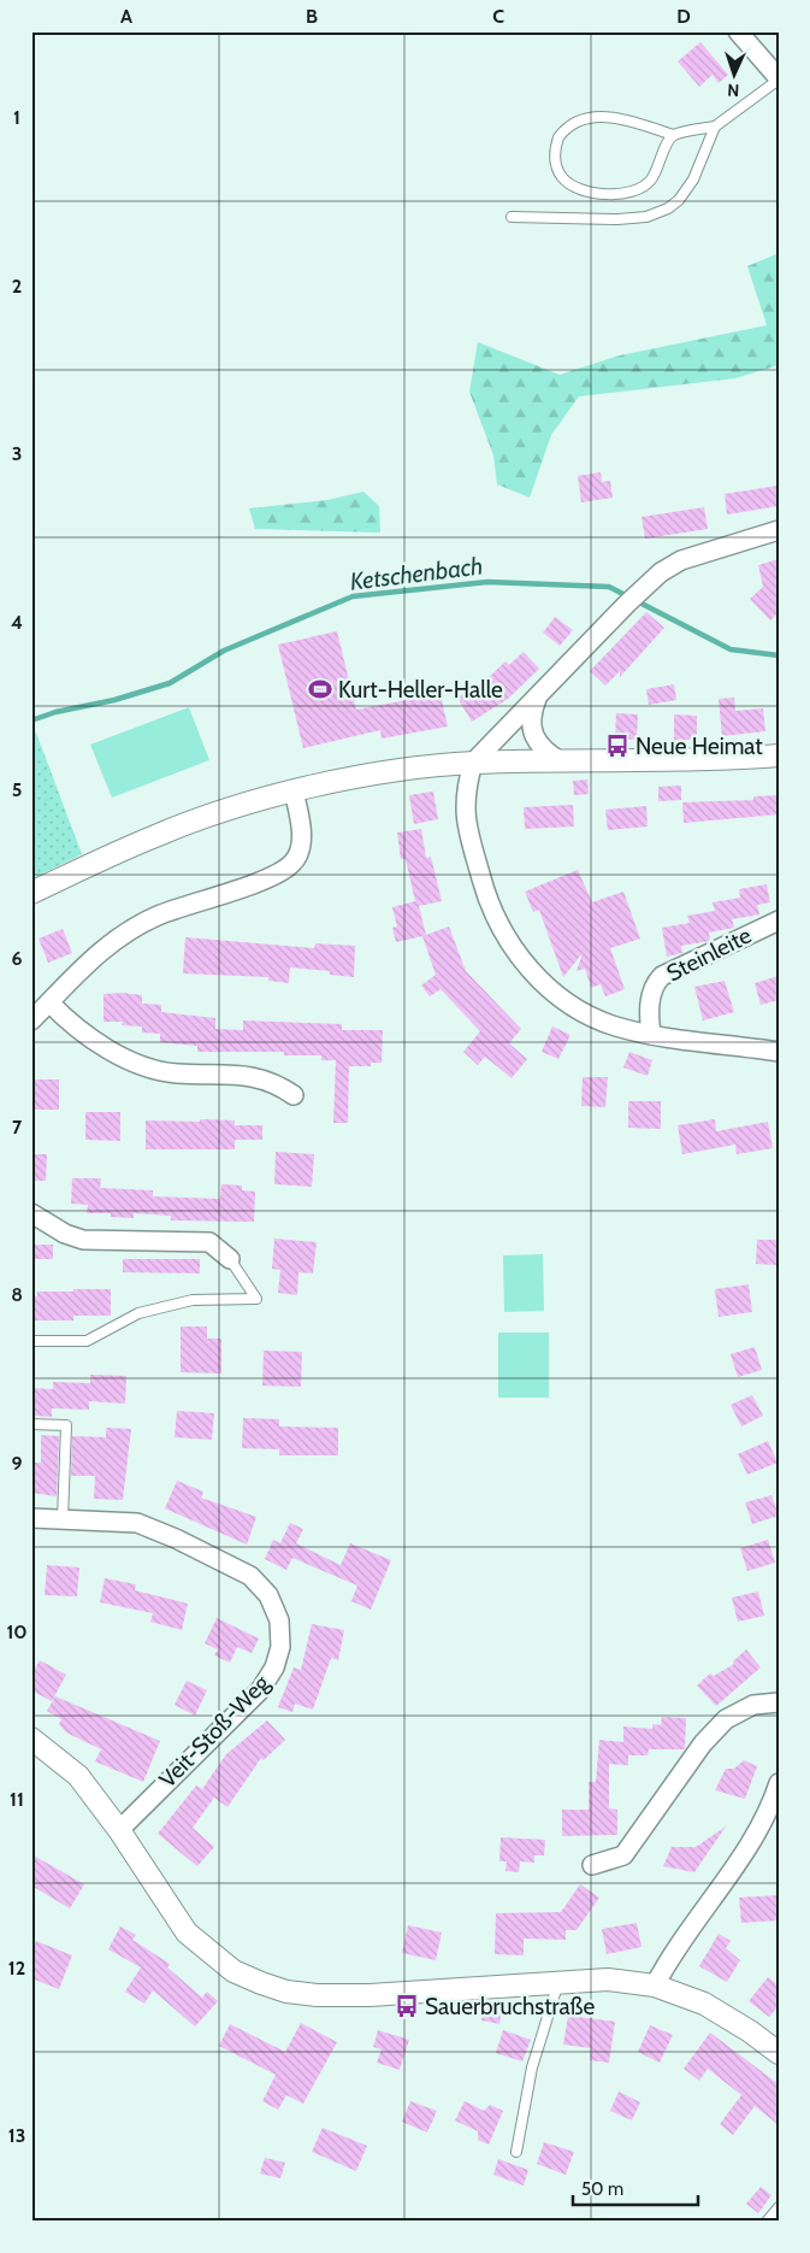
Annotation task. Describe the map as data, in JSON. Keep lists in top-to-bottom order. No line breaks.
{"streets":{"street":["Steinleite","Veit-Stoß-Weg"]},"water":["Ketschenbach"],"places":{"sports":["Kurt-Heller-Halle"],"bus stop":["Neue Heimat","Sauerbruchstraße"]},"scale_bar":"50 m","north":"bottom","grid":{"columns":["A","B","C","D"],"rows":["1","2","3","4","5","6","7","8","9","10","11","12","13"]}}
